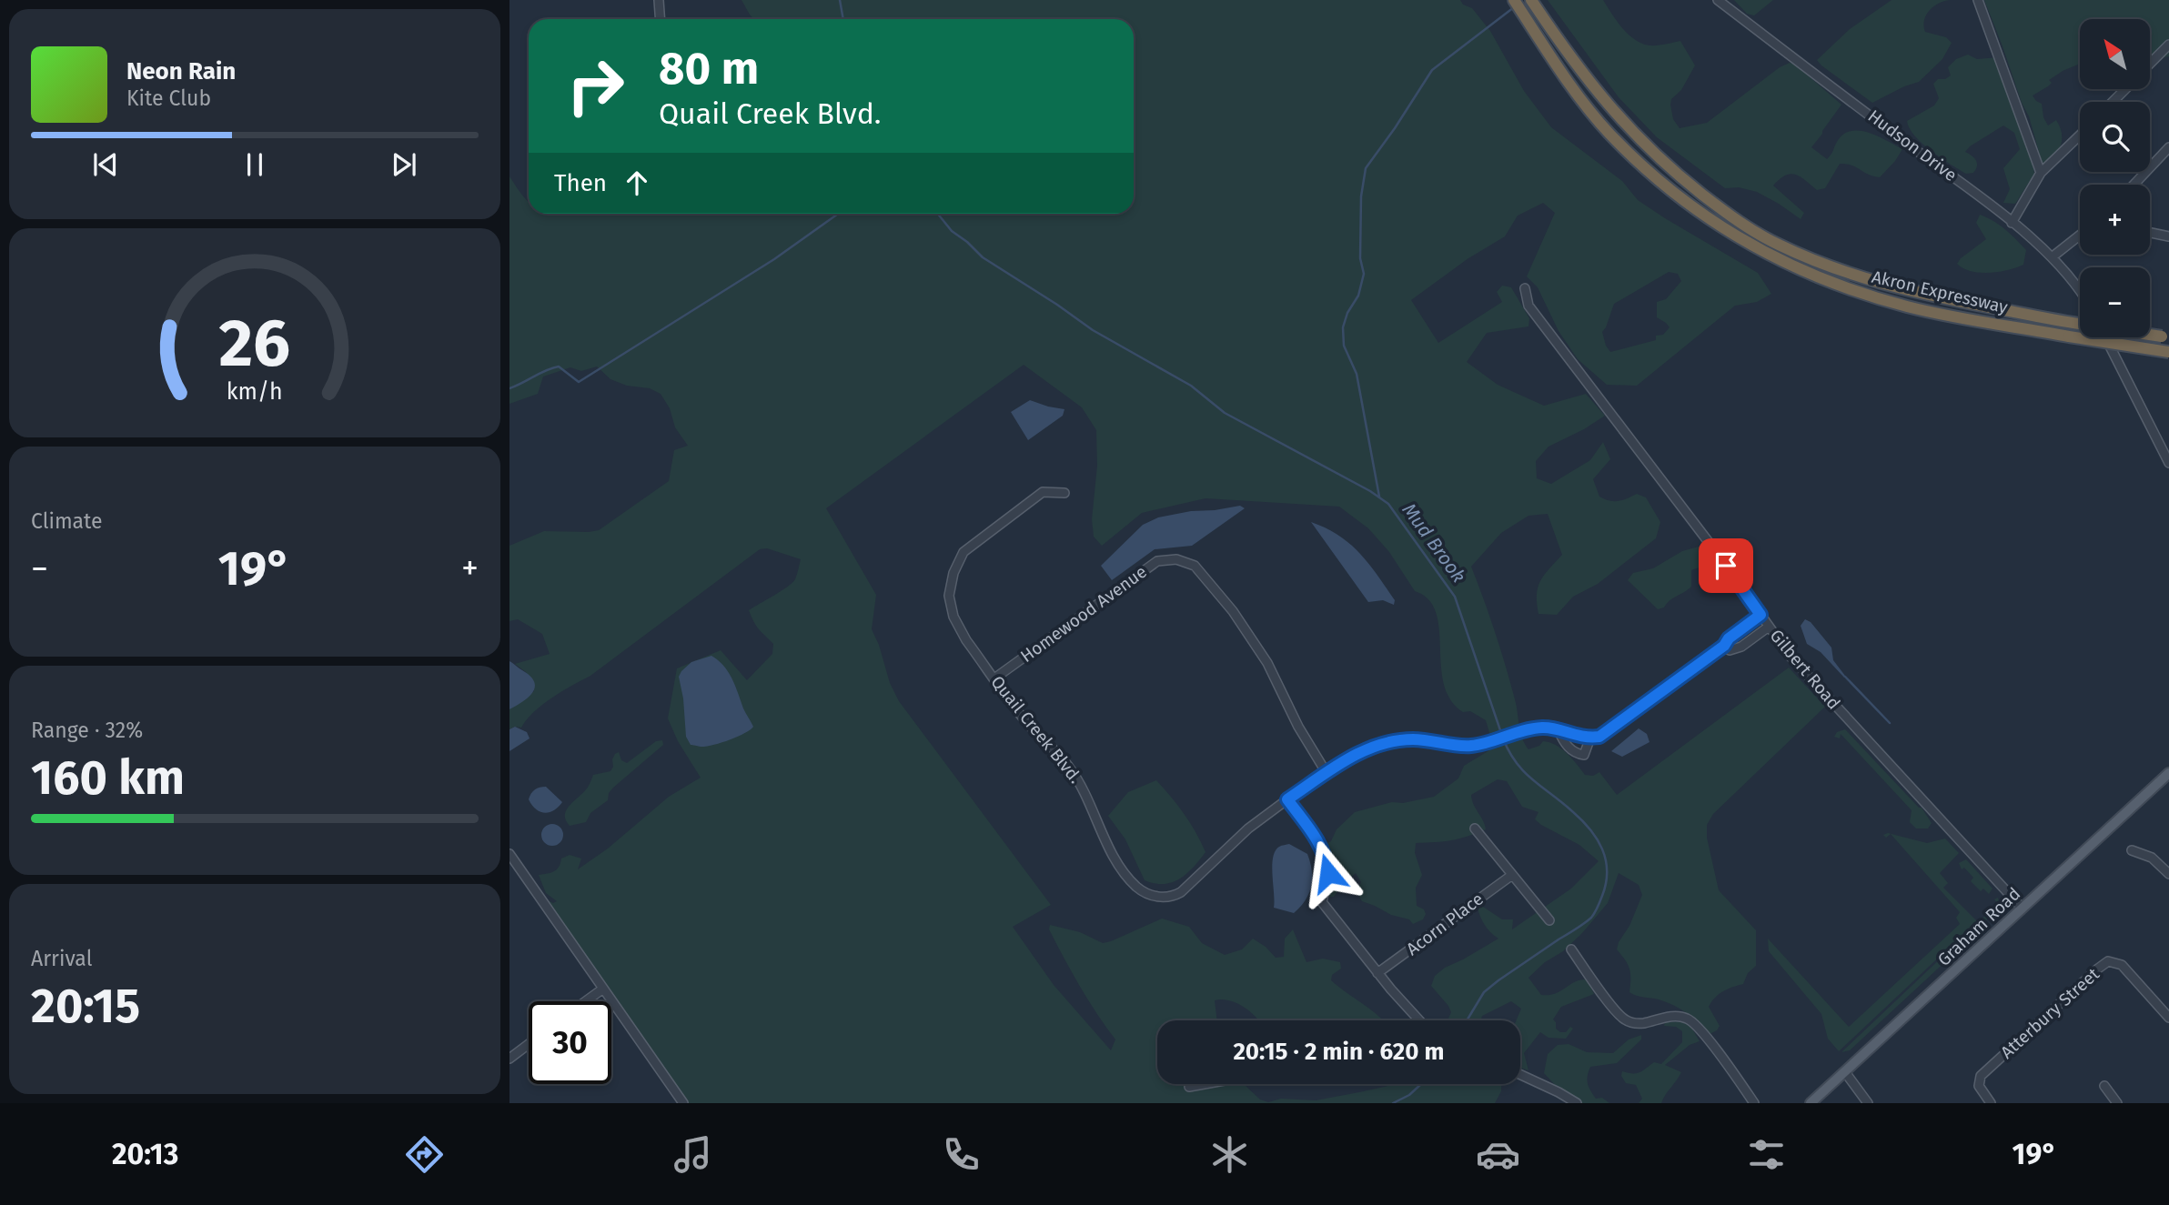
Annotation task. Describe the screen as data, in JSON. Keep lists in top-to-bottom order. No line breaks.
{"streets":{"highway":["Akron Expressway"],"main road":["Graham Road"],"street":["Hudson Drive","Homewood Avenue","Gilbert Road","Quail Creek Blvd.","Acorn Place","Atterbury Street"]},"crossings":[["Homewood Avenue","Quail Creek Blvd."],["Gilbert Road","Graham Road"]],"water":["Mud Brook"],"north":"top left","page":{"map_buttons":["+","−"],"turn":["80 m","Quail Creek Blvd."],"song":["Neon Rain","Kite Club"],"then":"Then","tile":["Climate",["Range · 32%","160 km"],["Arrival","20:15"]],"heat":["−","19°","+"],"limit":"30","trip":"20:15 · 2 min · 620 m","tabs":["20:13","19°"],"gauge":["26","km/h"]}}
